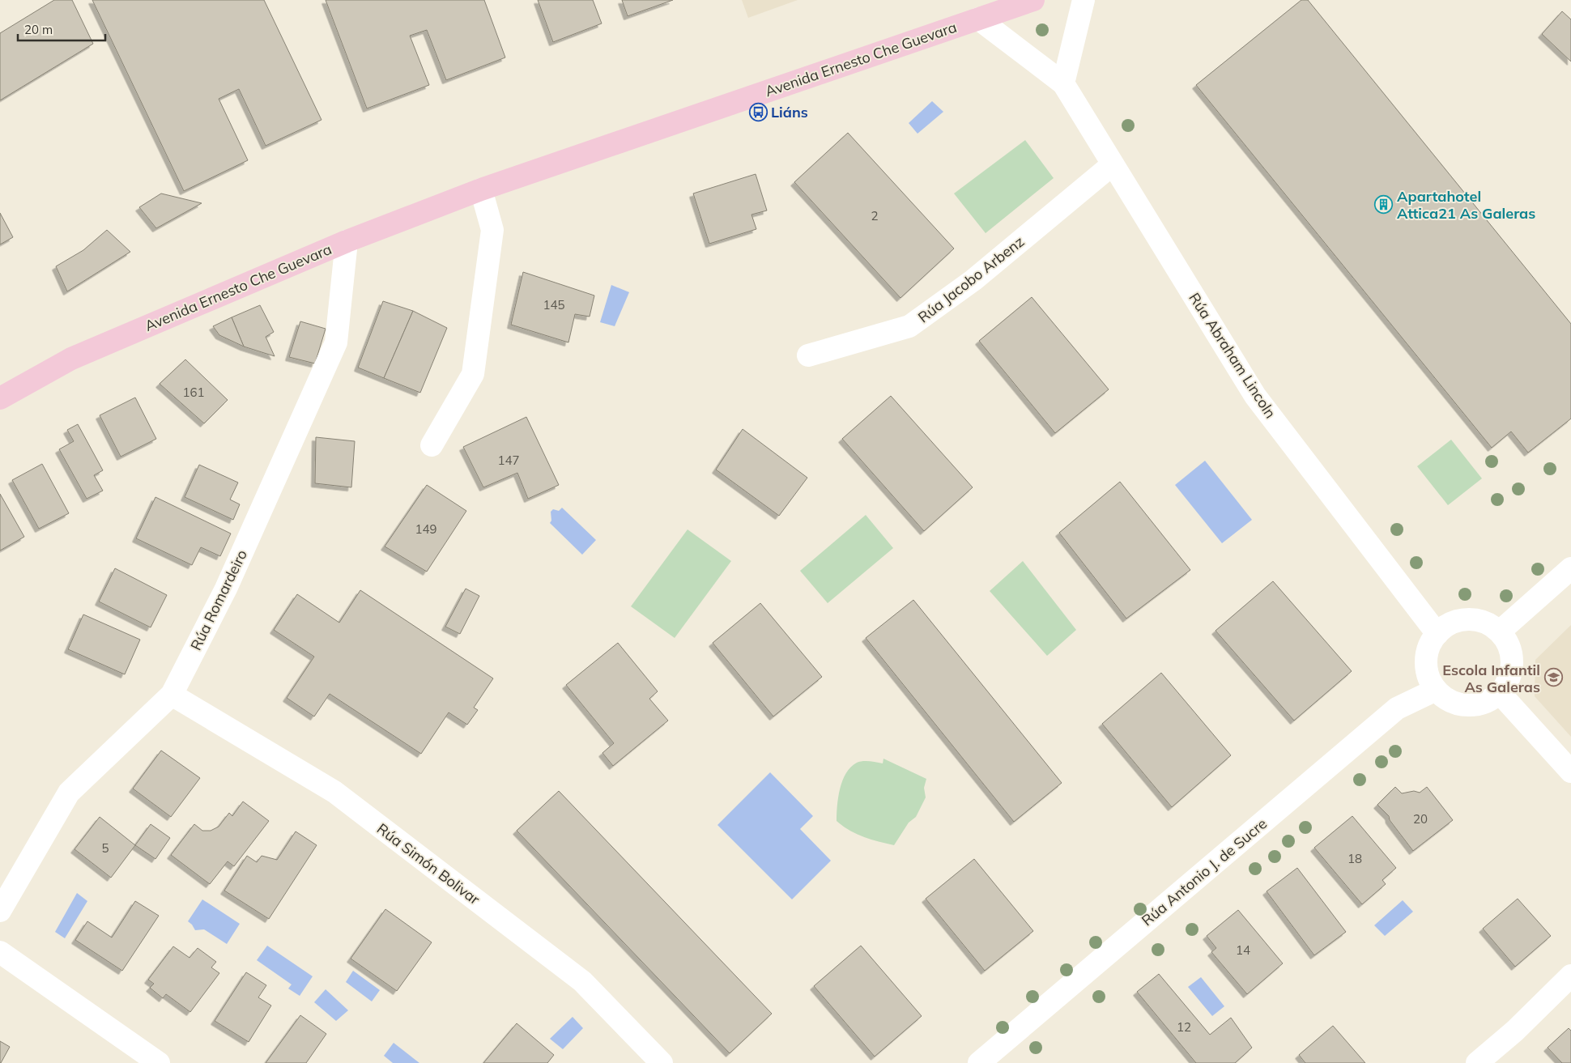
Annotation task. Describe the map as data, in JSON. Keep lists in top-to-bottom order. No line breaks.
{"streets":{"main road":["Avenida Ernesto Che Guevara"],"street":["Rúa Jacobo Arbenz","Rúa Abraham Lincoln","Rúa Romardeiro","Rúa Simón Bolivar","Rúa Antonio J. de Sucre"]},"crossings":[["Avenida Ernesto Che Guevara","Rúa Abraham Lincoln"],["Avenida Ernesto Che Guevara","Rúa Romardeiro"],["Rúa Jacobo Arbenz","Rúa Abraham Lincoln"],["Rúa Abraham Lincoln","Rúa Antonio J. de Sucre"],["Rúa Romardeiro","Rúa Simón Bolivar"]],"places":{"bus stop":["Liáns"],"building":["Apartahotel Attica21 As Galeras"],"school or university":["Escola Infantil As Galeras"]},"house_numbers":["2","145","161","147","149","20","5","18","14","12"],"scale_bar":"20 m"}
